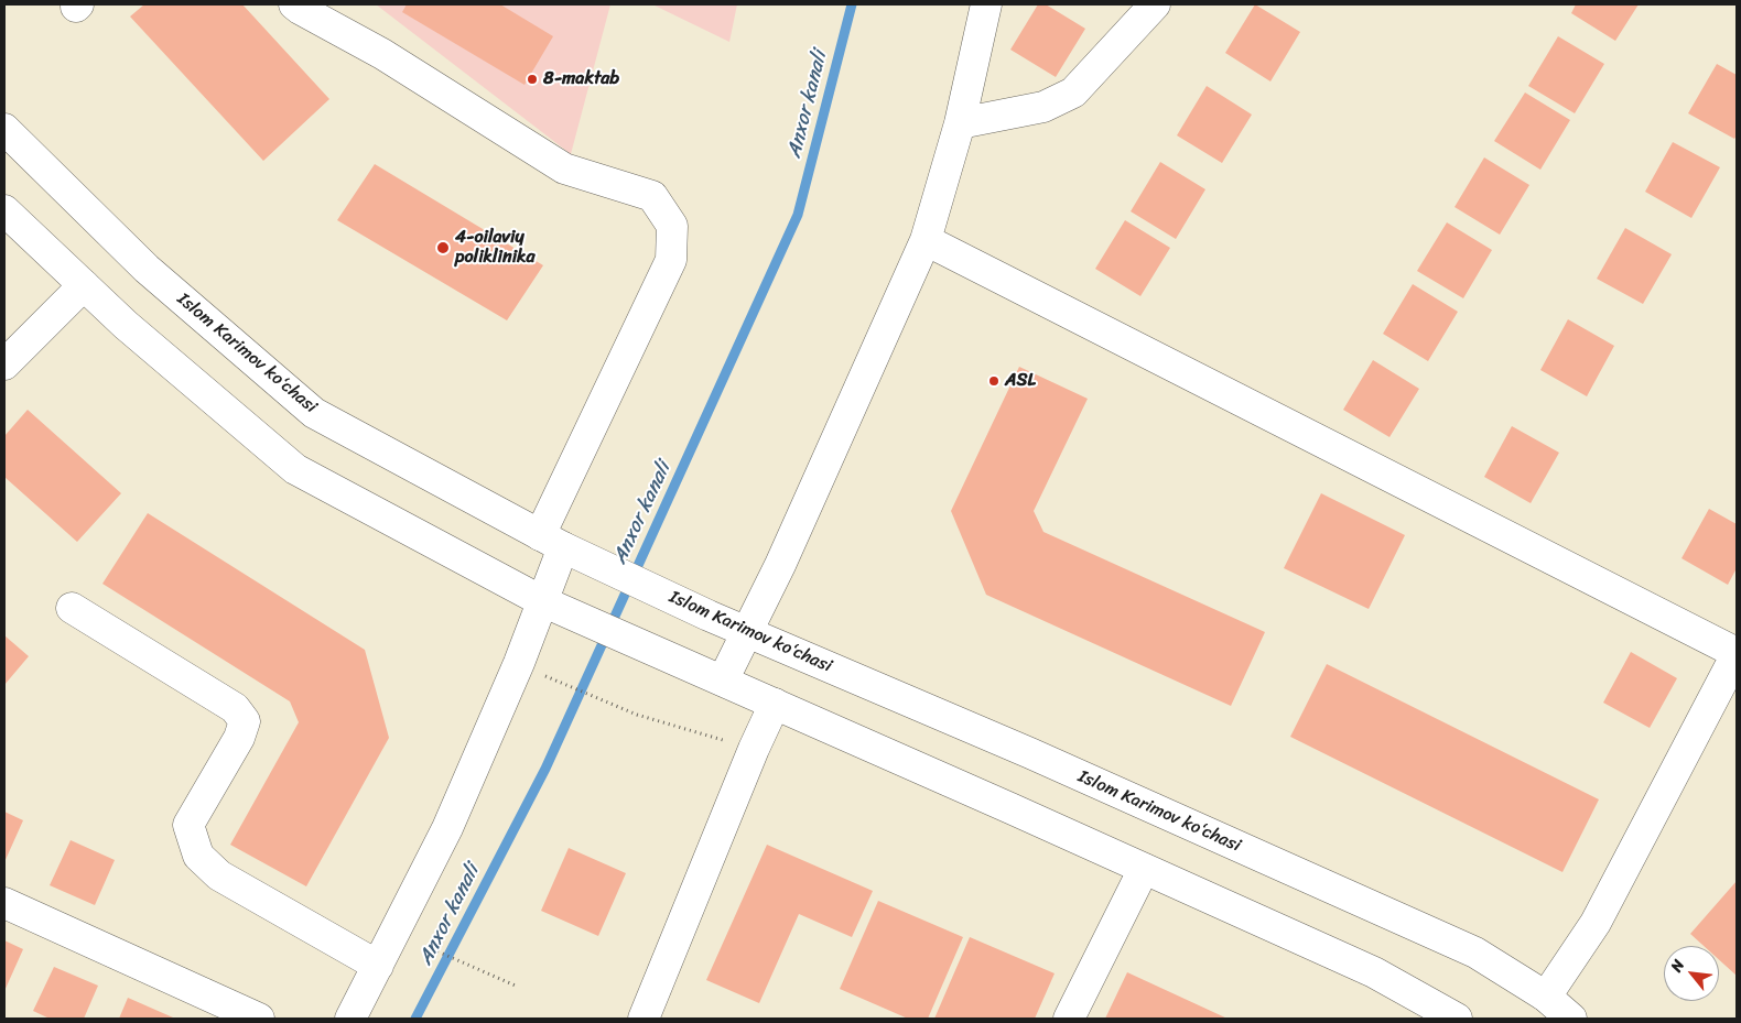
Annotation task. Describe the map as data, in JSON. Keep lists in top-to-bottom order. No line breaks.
{"streets":{"street":["Islom Karimov ko‘chasi"]},"water":["Anxor kanali"],"places":["8-maktab","4-oilaviy poliklinika","ASL"],"north":"top left"}
